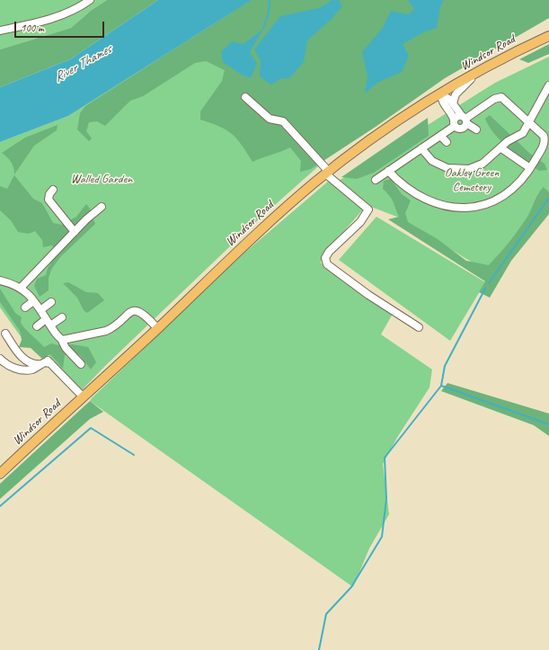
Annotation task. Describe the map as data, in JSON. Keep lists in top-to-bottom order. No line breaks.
{"streets":{"main road":["Windsor Road"]},"water":["River Thames"],"parks":["Oakley Green Cemetery","Walled Garden"],"scale_bar":"100 m"}
